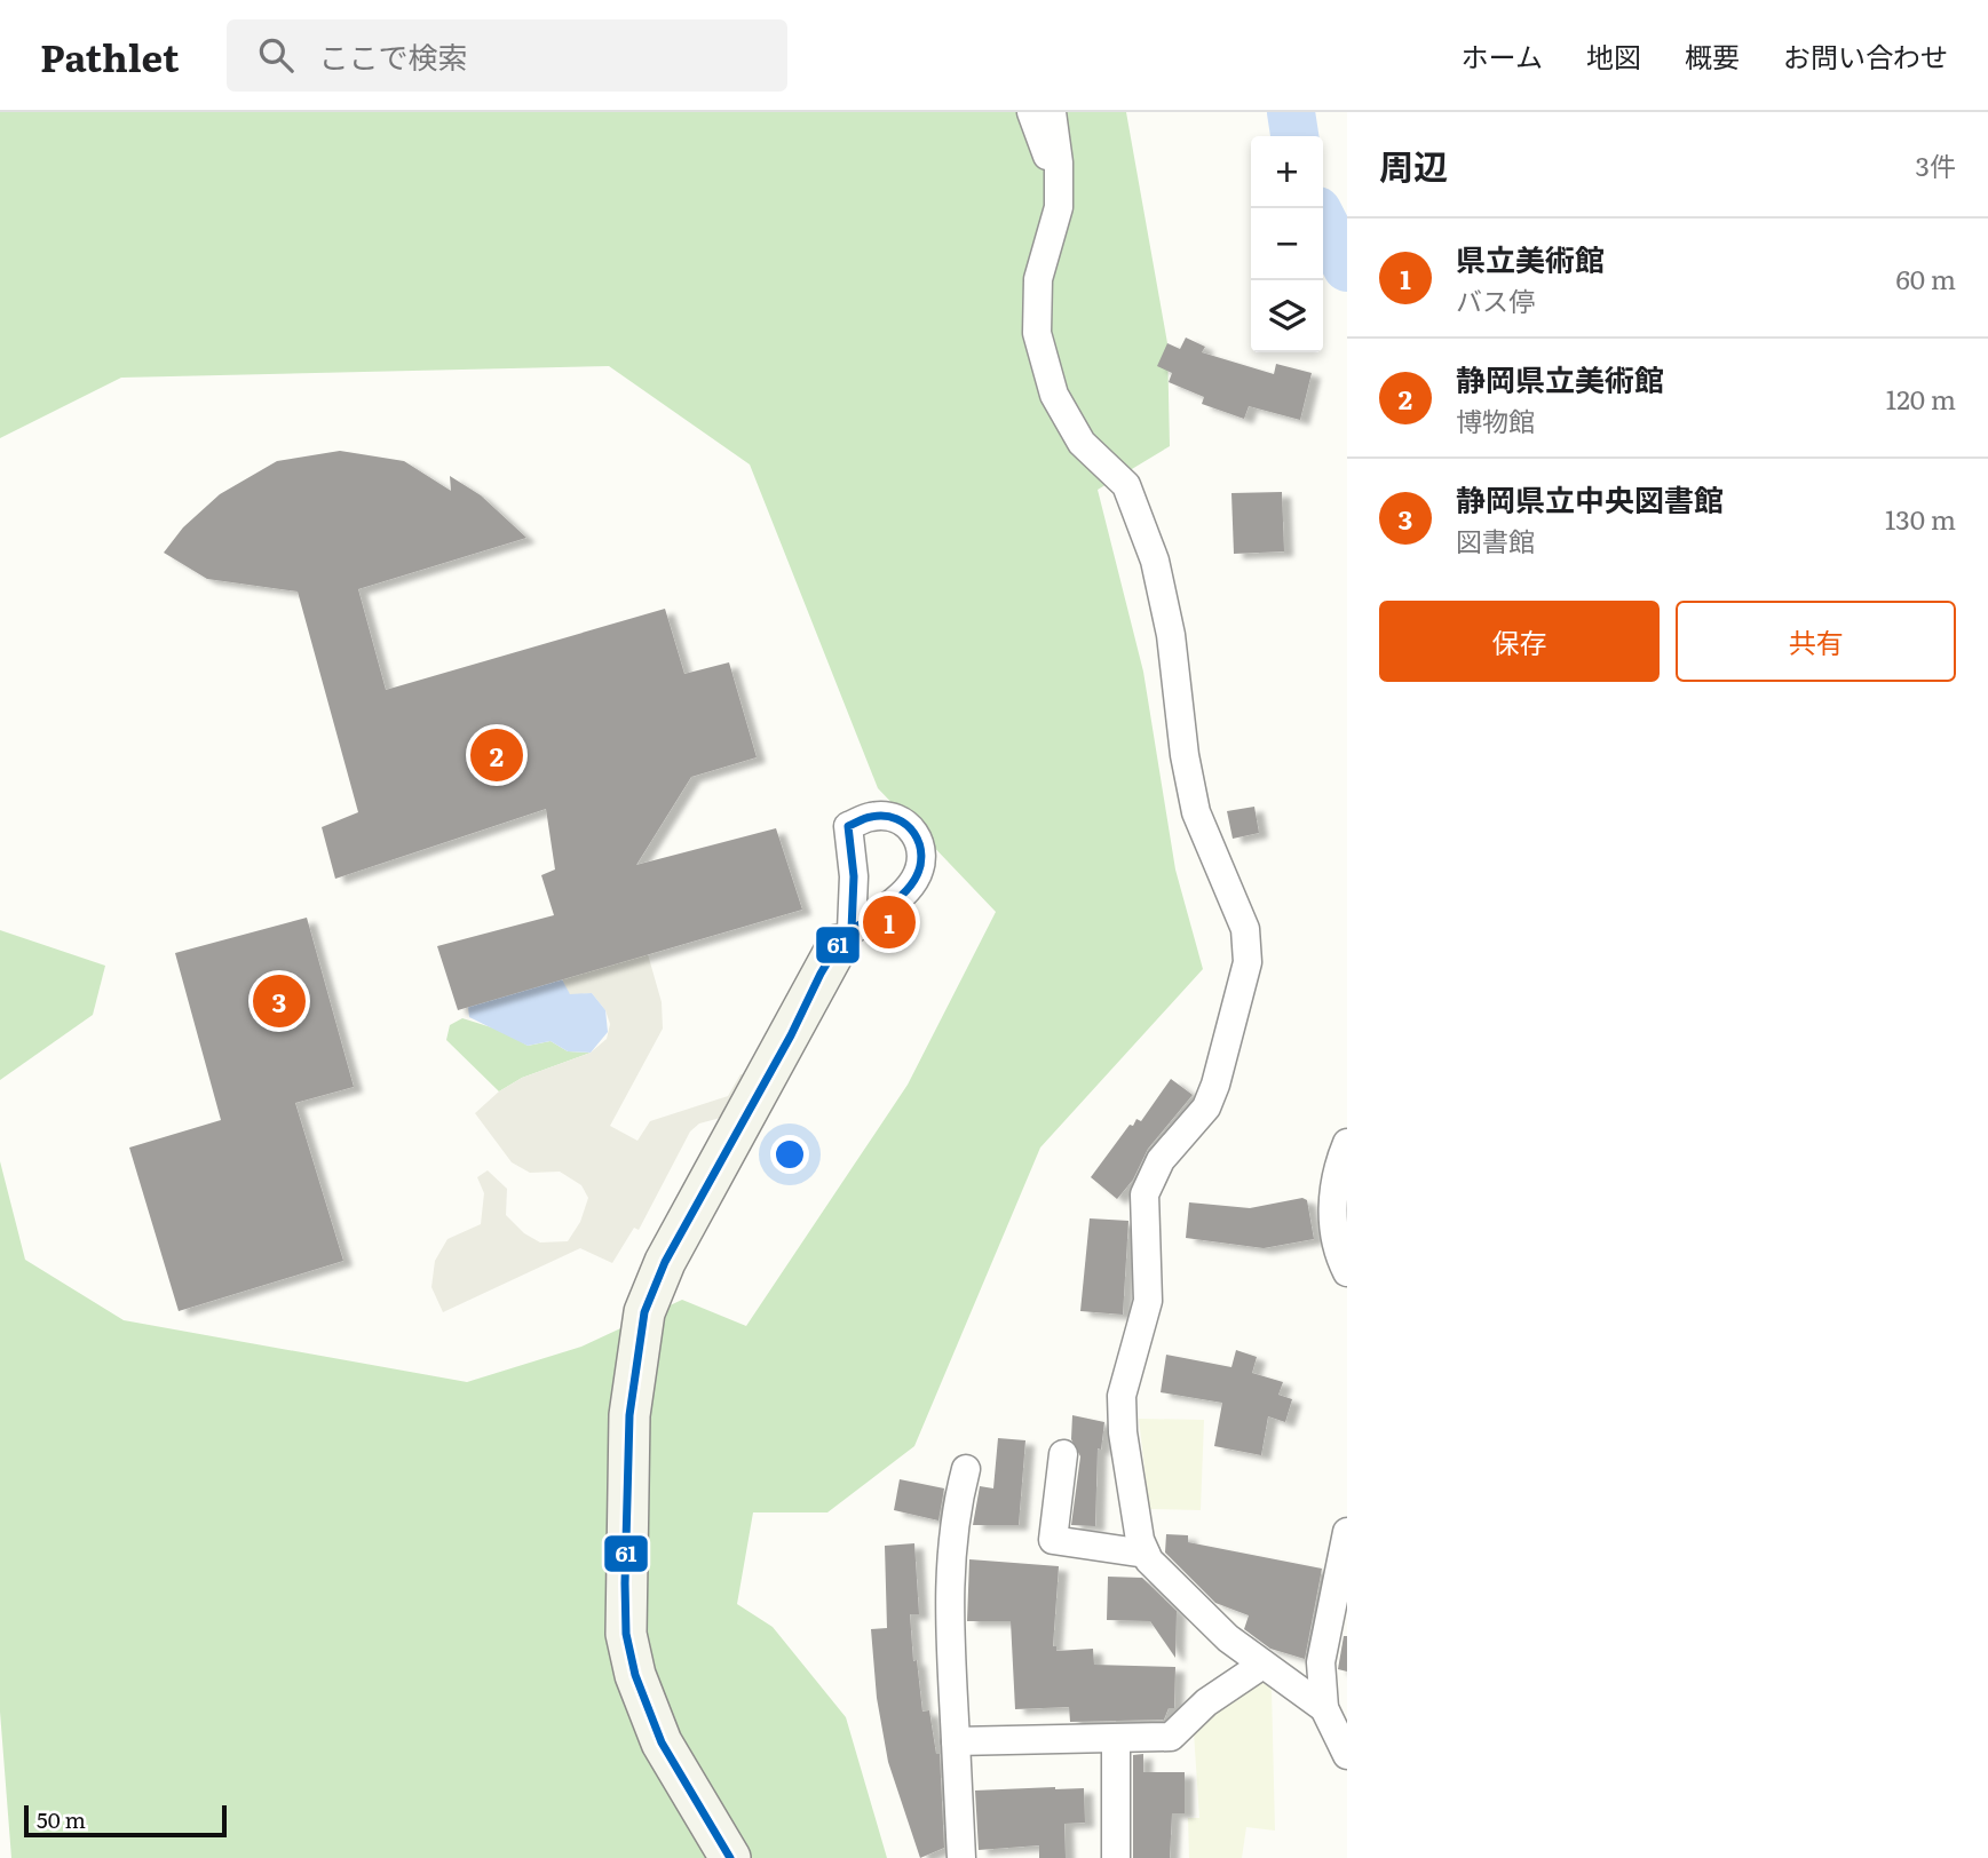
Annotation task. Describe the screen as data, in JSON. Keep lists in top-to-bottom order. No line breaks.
{"lines":["transit line 61"],"scale_bar":"50 m","page":{"header":"Pathlet","search":"ここで検索","nav":["ホーム","地図","概要","お問い合わせ"],"heading":["周辺","3件"],"map_buttons":["+","−"],"list":[{"mark":"1","name":"県立美術館","note":"バス停","value":"60 m"},{"mark":"2","name":"静岡県立美術館","note":"博物館","value":"120 m"},{"mark":"3","name":"静岡県立中央図書館","note":"図書館","value":"130 m"}],"buttons":["保存","共有"],"pins":["2","1","3"],"scale":"50 m"}}
